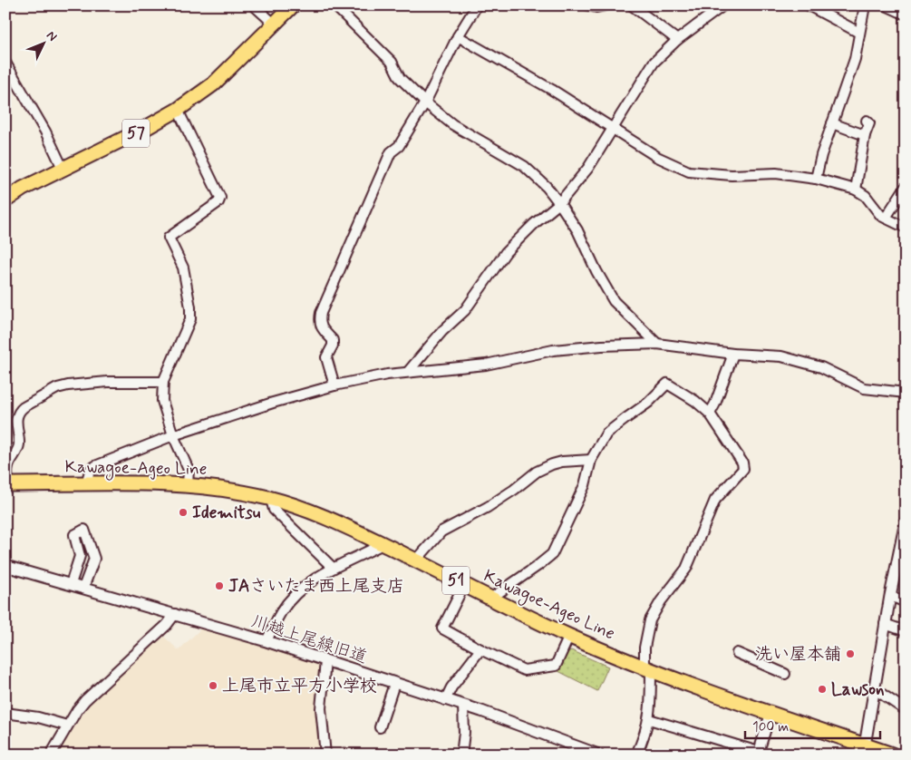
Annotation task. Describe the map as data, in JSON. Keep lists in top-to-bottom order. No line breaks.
{"streets":{"main road":["57","Kawagoe-Ageo Line","51"],"street":["川越上尾線旧道"]},"places":["Idemitsu","JAさいたま西上尾支店","洗い屋本舗","上尾市立平方小学校","Lawson"],"scale_bar":"100 m","north":"top right"}
